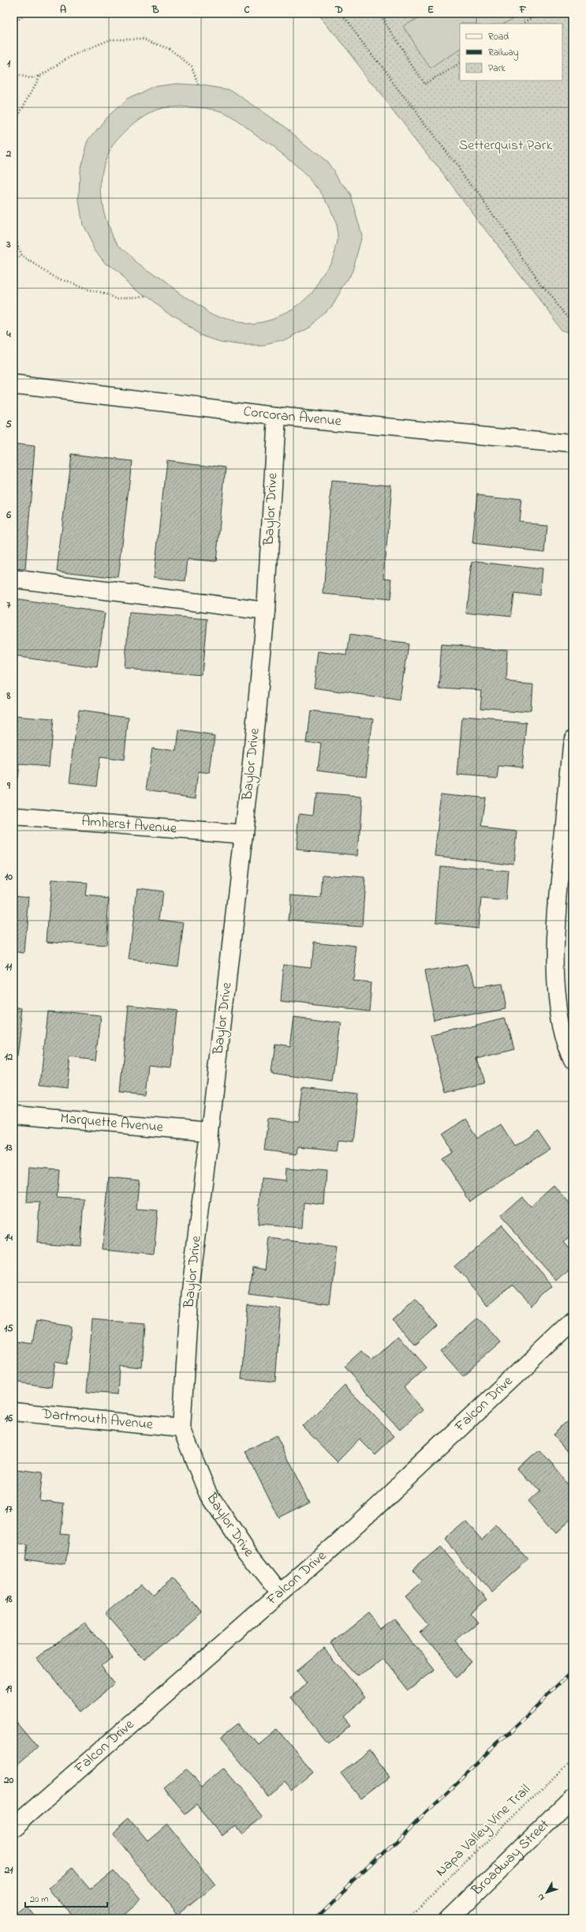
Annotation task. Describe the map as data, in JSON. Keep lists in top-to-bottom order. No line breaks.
{"streets":{"street":["Corcoran Avenue","Baylor Drive","Amherst Avenue","Marquette Avenue","Falcon Drive","Dartmouth Avenue","Broadway Street"],"path":["Napa Valley Vine Trail"]},"crossings":[["Corcoran Avenue","Baylor Drive"],["Baylor Drive","Amherst Avenue"],["Baylor Drive","Marquette Avenue"],["Baylor Drive","Falcon Drive"],["Baylor Drive","Dartmouth Avenue"]],"parks":["Setterquist Park"],"legend":["Road","Railway","Park"],"scale_bar":"20 m","north":"bottom left","grid":{"columns":["A","B","C","D","E","F"],"rows":["1","2","3","4","5","6","7","8","9","10","11","12","13","14","15","16","17","18","19","20","21"]}}
